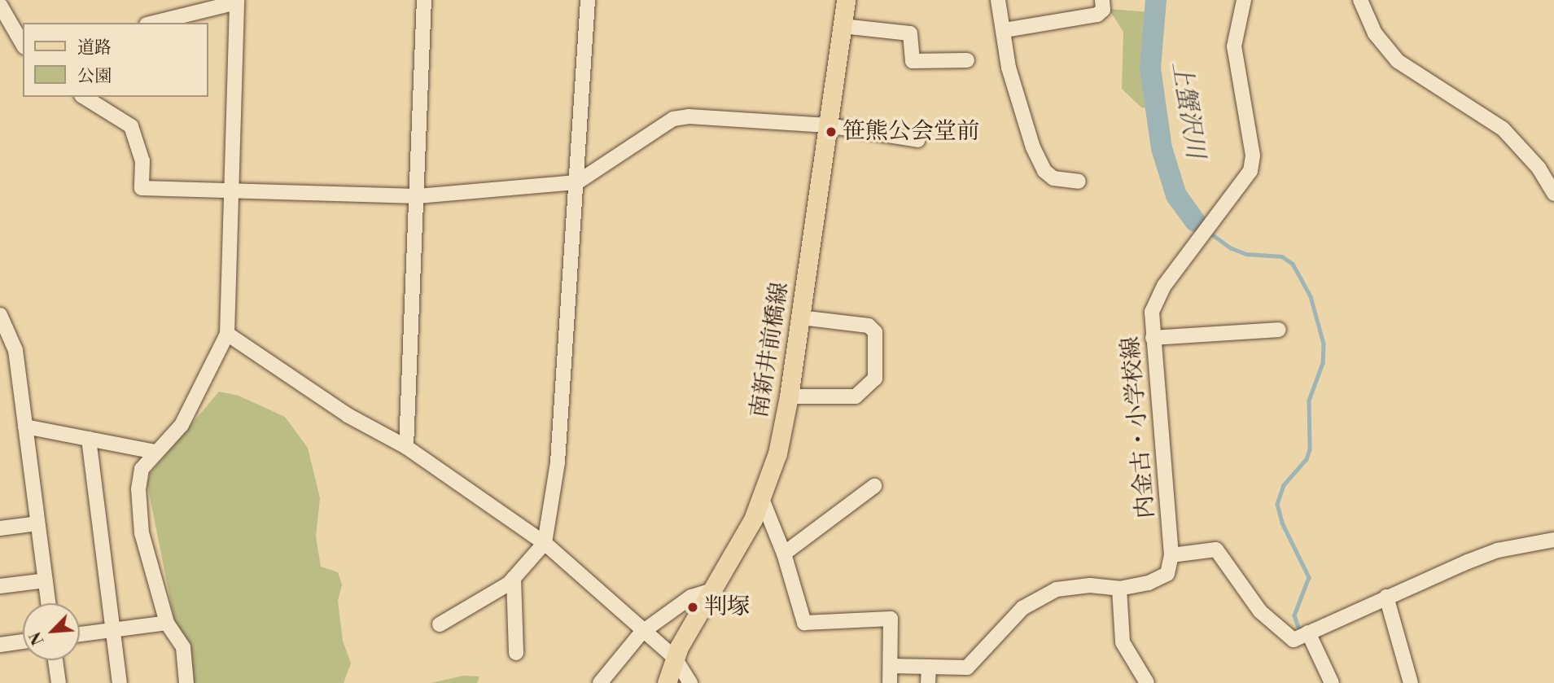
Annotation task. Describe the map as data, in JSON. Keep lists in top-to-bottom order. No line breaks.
{"streets":{"main road":["南新井前橋線"],"street":["内金古・小学校線"]},"water":["上蟹沢川"],"places":["笹熊公会堂前","判塚"],"legend":["道路","公園"],"north":"bottom left"}
